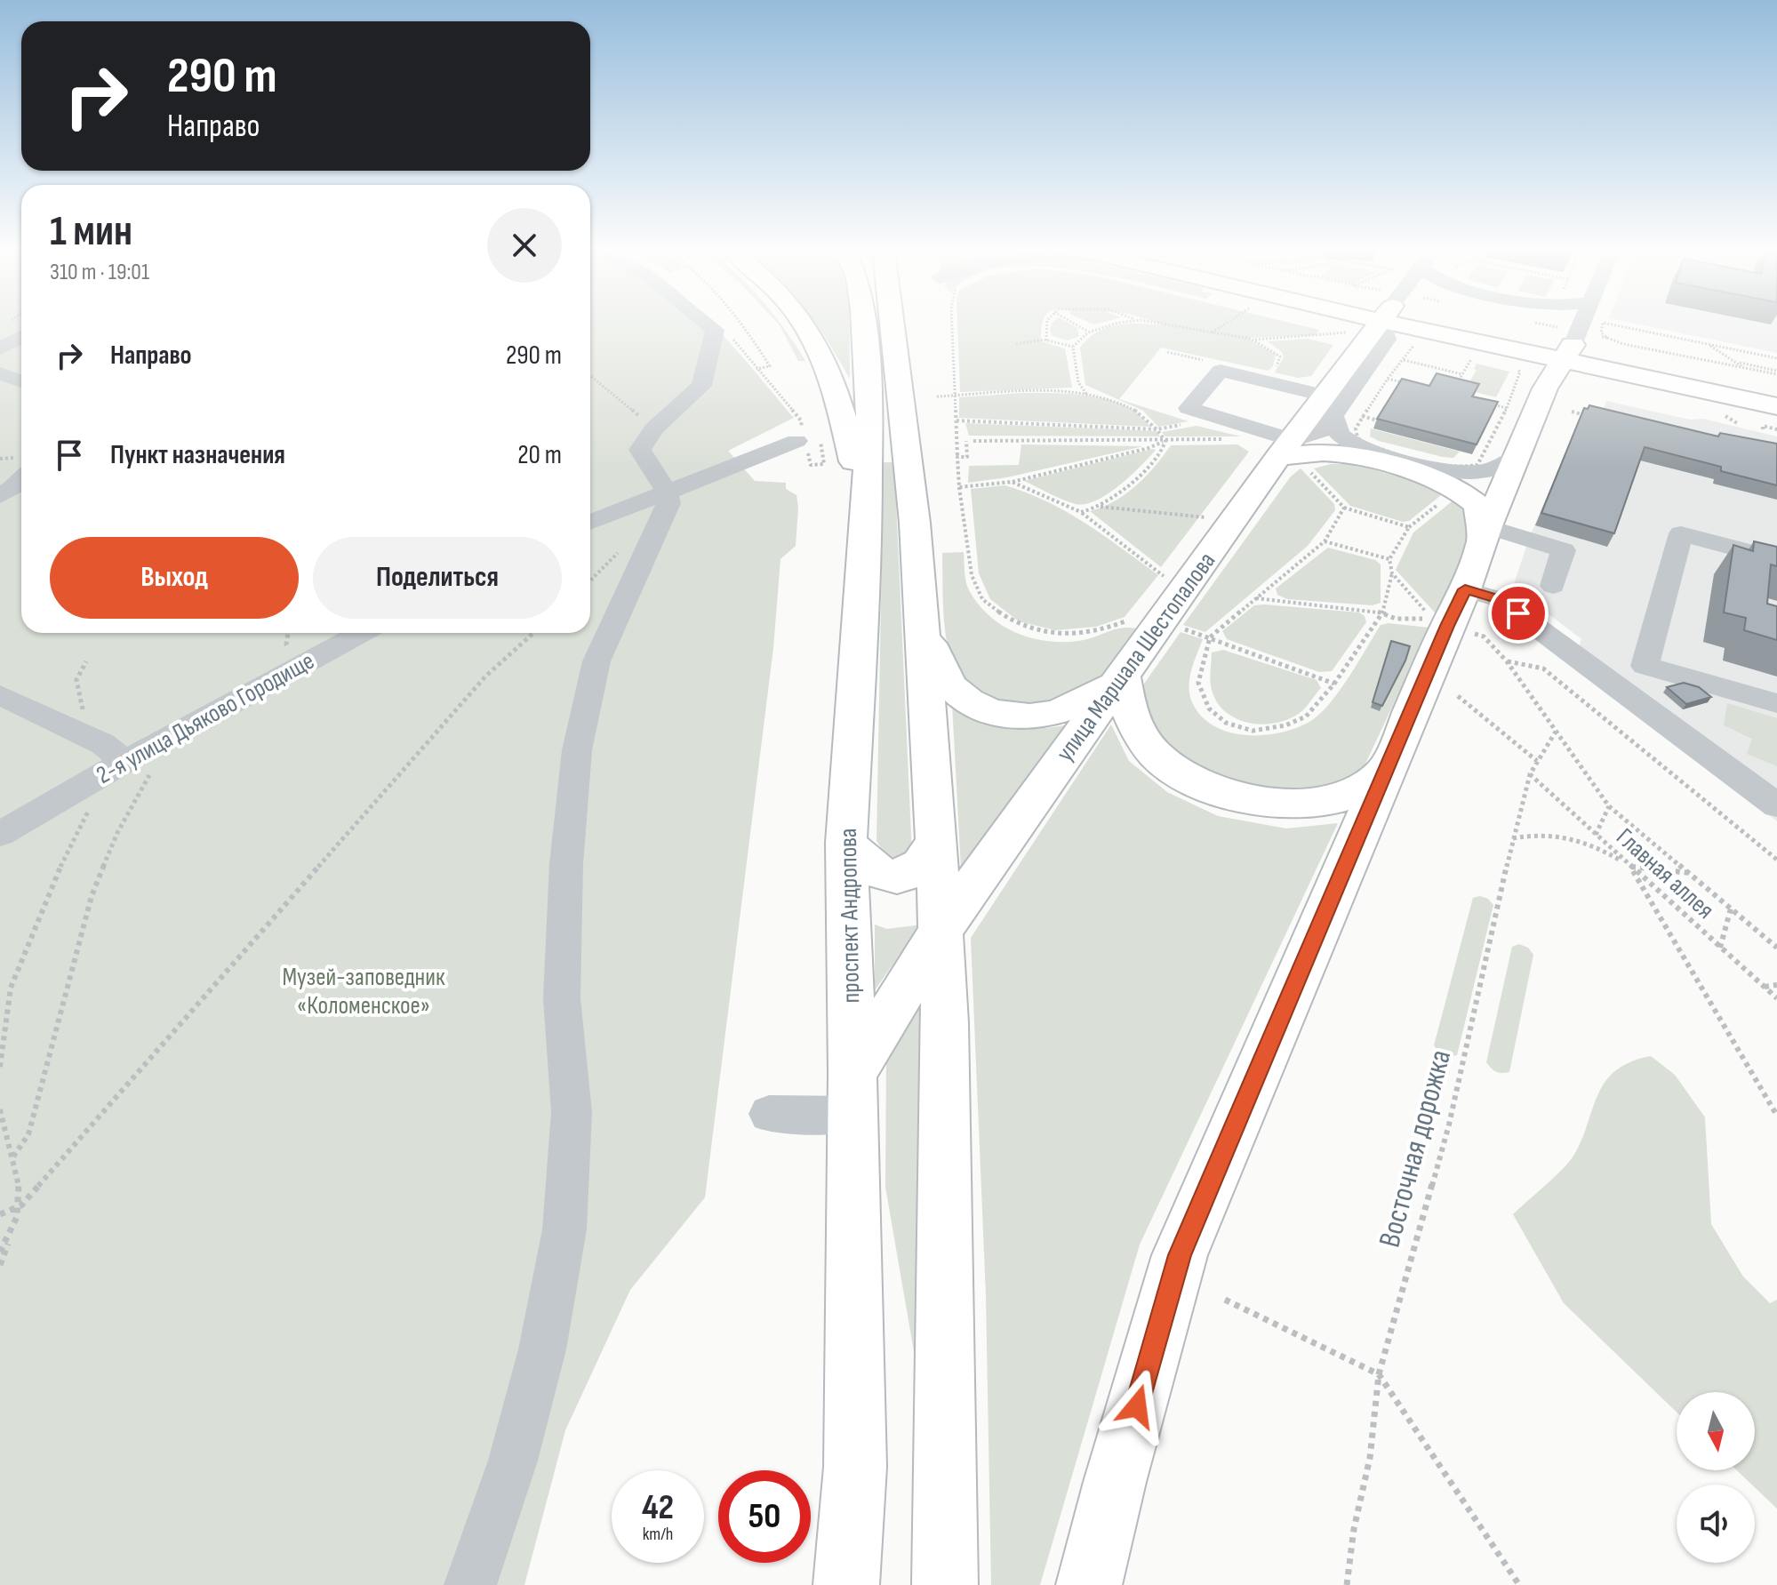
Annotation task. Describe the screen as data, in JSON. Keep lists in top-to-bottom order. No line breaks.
{"streets":{"main road":["улица Маршала Шестопалова","проспект Андропова"],"street":["2-я улица Дьяково Городище"],"path":["Главная аллея","Восточная дорожка"]},"crossings":[["улица Маршала Шестопалова","проспект Андропова"],["Главная аллея","Восточная дорожка"]],"parks":["Музей-заповедник «Коломенское»"],"north":"bottom","page":{"turn":["290 m","Направо"],"heading":["1 мин","310 m · 19:01"],"list":[{"name":"Направо","value":"290 m"},{"name":"Пункт назначения","value":"20 m"}],"buttons":["Выход","Поделиться"],"speed":"42 km/h","limit":"50"}}
